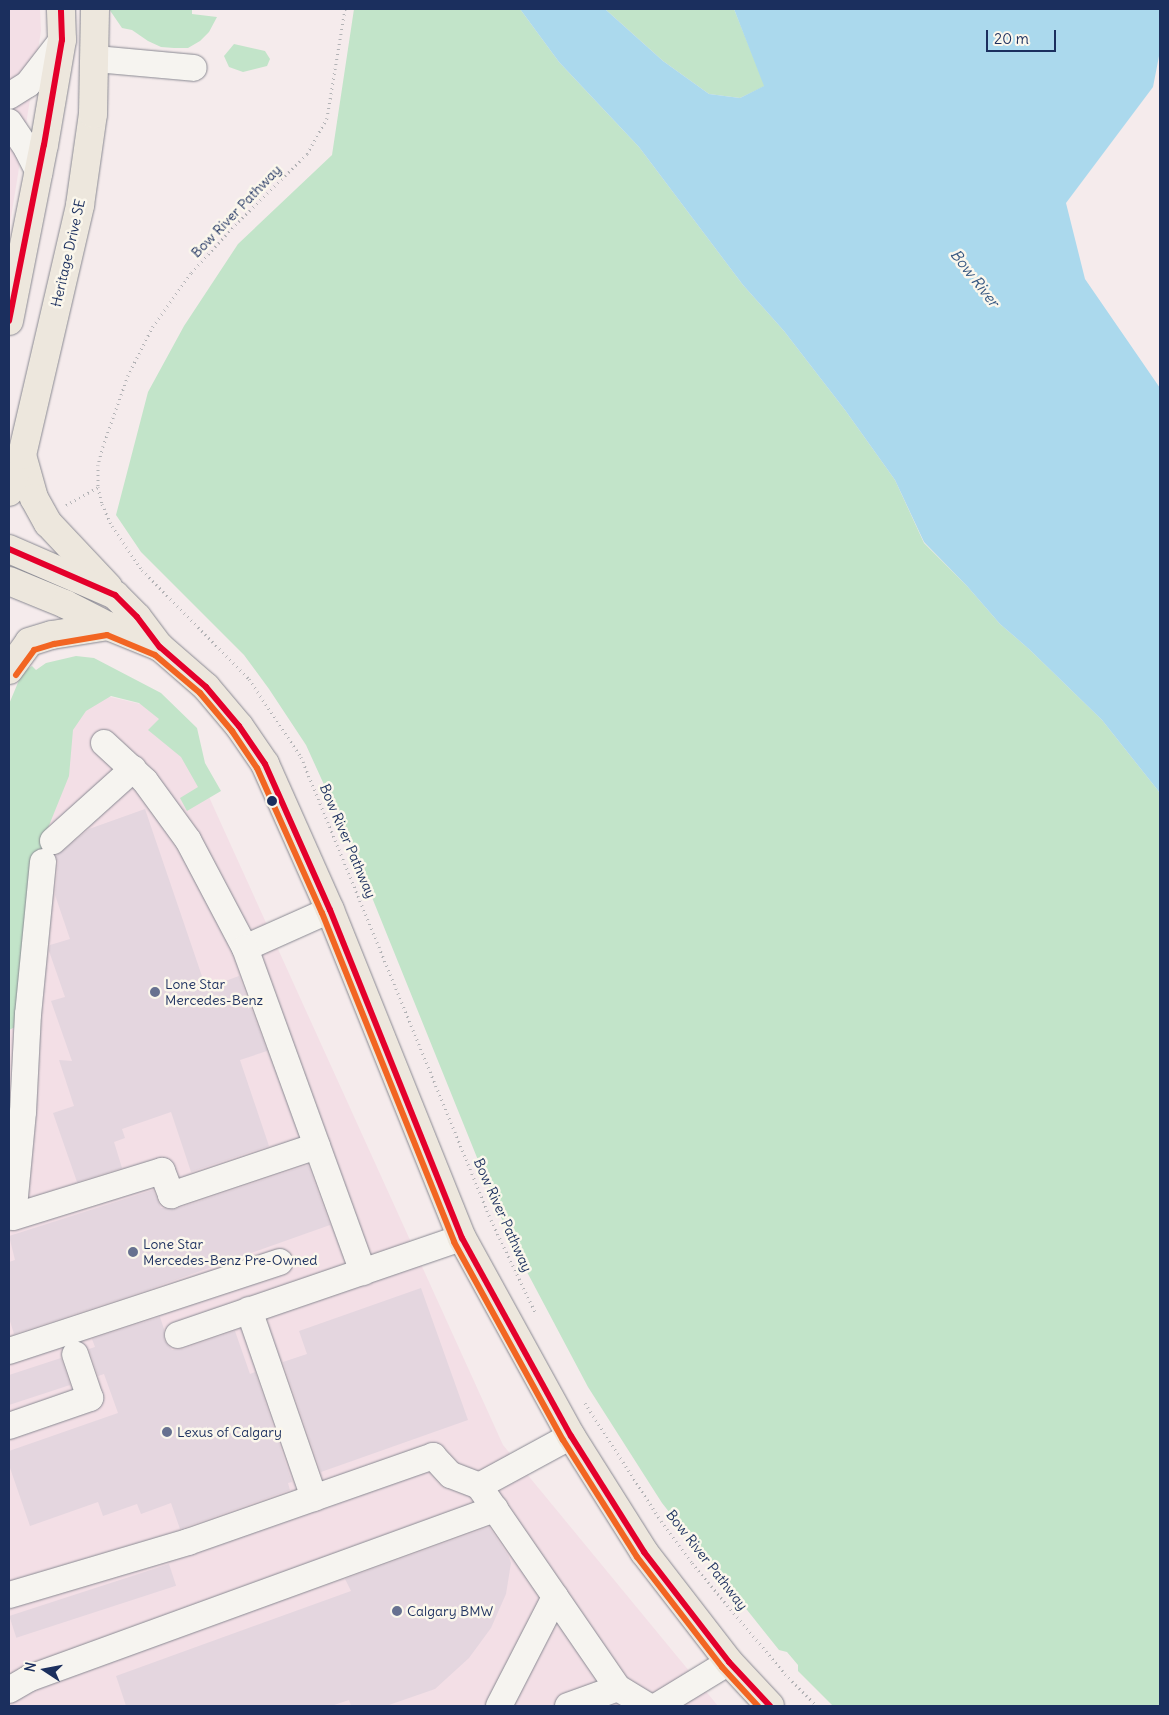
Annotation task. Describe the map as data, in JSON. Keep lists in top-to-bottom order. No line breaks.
{"streets":{"main road":["Heritage Drive SE"],"path":["Bow River Pathway"]},"water":["Bow River"],"places":["Lone Star Mercedes-Benz","Lone Star Mercedes-Benz Pre-Owned","Lexus of Calgary","Calgary BMW"],"scale_bar":"20 m","north":"left"}
